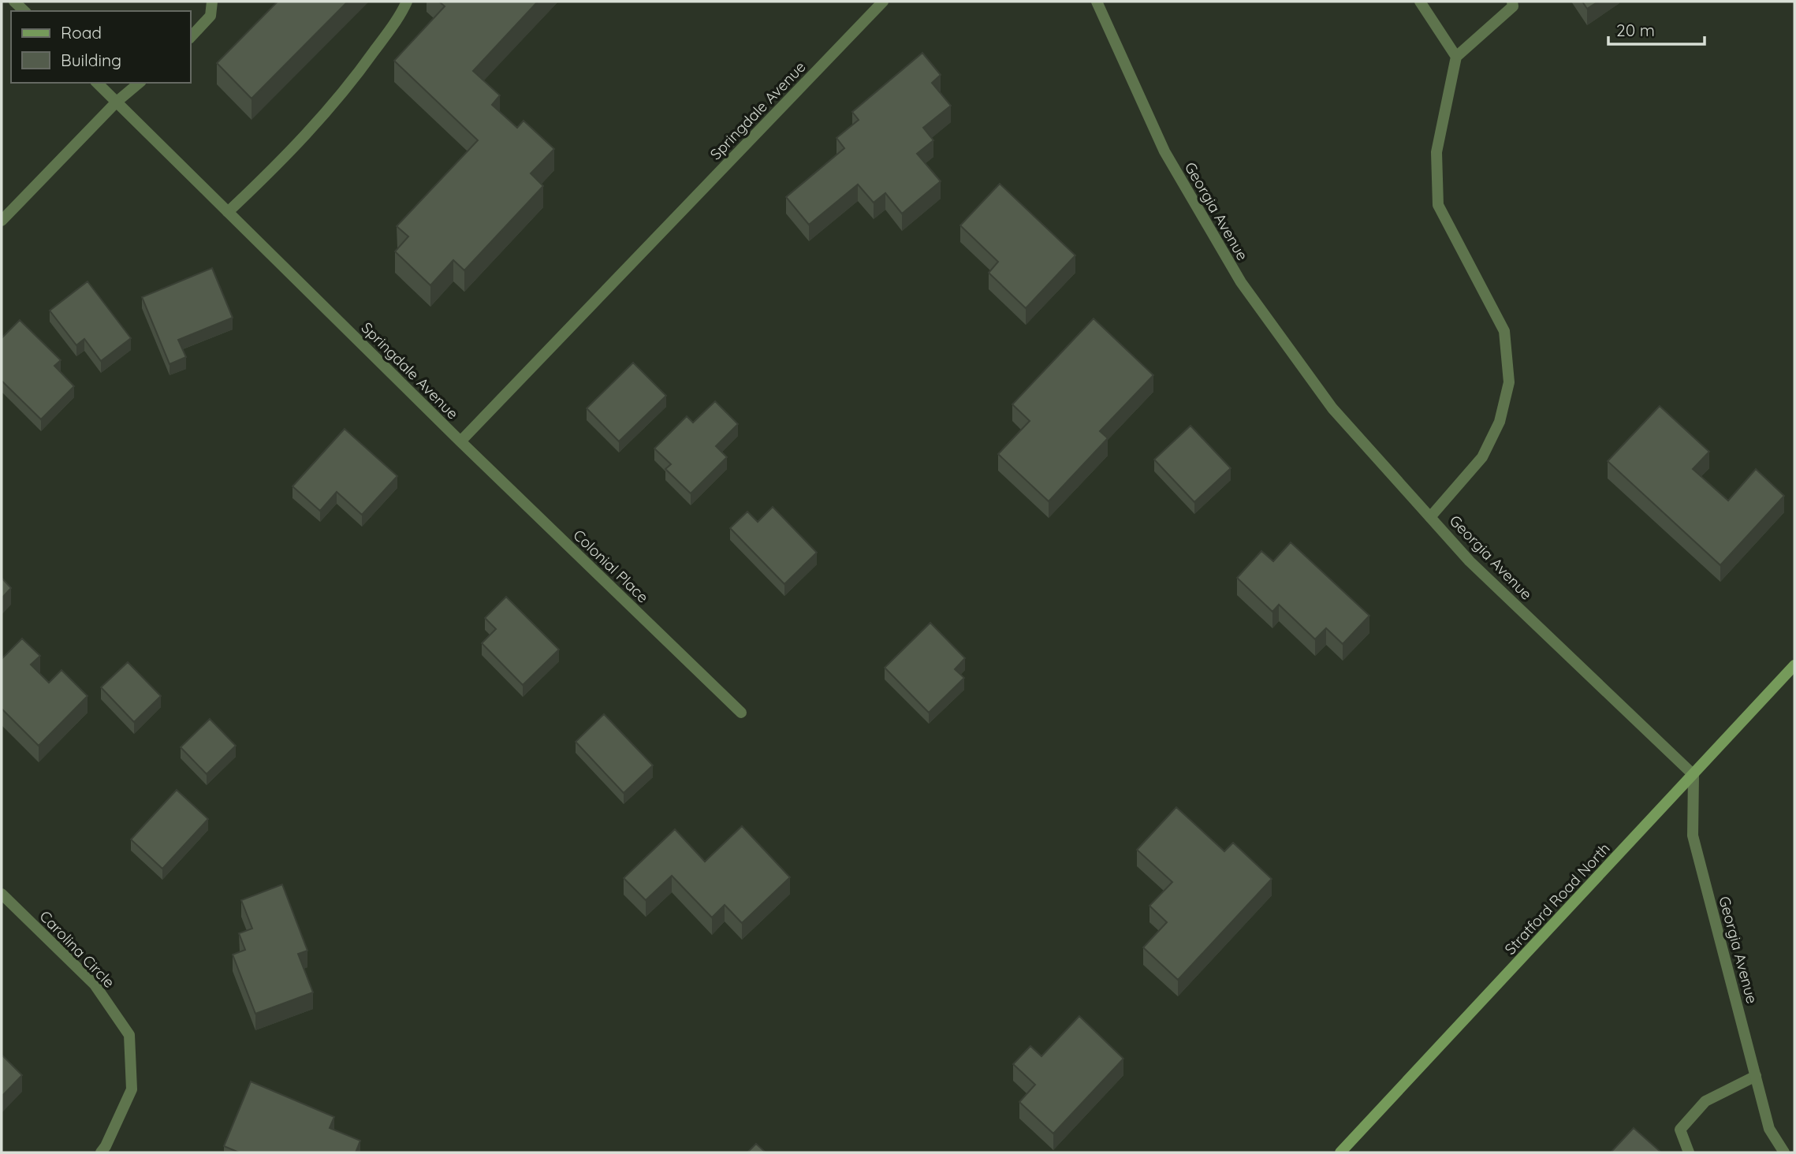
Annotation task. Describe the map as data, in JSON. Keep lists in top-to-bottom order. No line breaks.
{"streets":{"main road":["Stratford Road North"],"street":["Springdale Avenue","Georgia Avenue","Colonial Place","Carolina Circle"]},"crossings":[["Springdale Avenue","Colonial Place"],["Georgia Avenue","Stratford Road North"]],"legend":["Road","Building"],"scale_bar":"20 m"}
